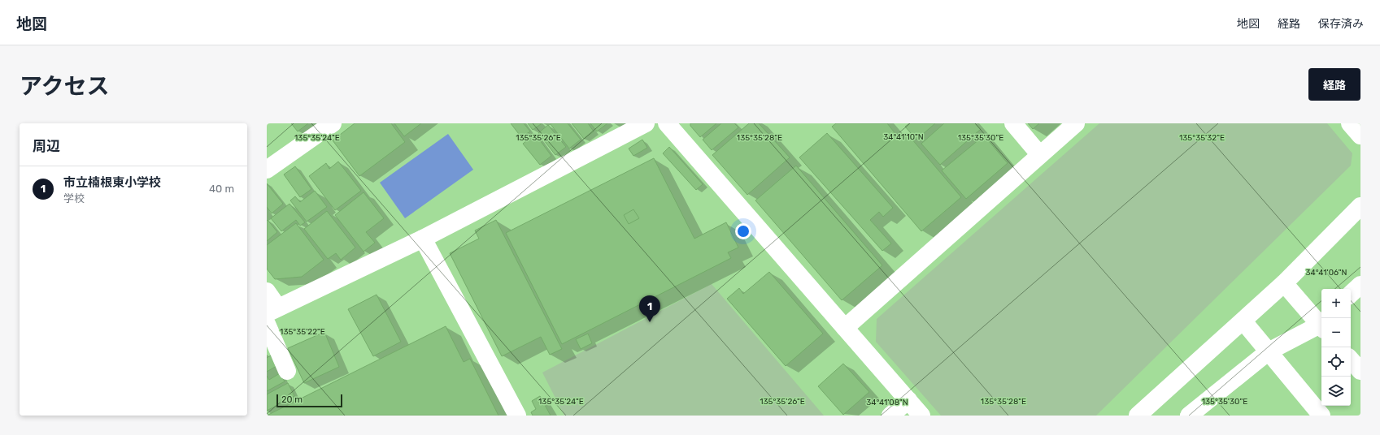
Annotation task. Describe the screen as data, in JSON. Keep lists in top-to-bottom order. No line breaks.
{"scale_bar":"20 m","page":{"header":"地図","nav":["地図","経路","保存済み"],"title":"アクセス","buttons":"経路","heading":"周辺","list":[{"mark":"1","name":"市立楠根東小学校","note":"学校","value":"40 m"}],"map_buttons":["+","−"],"pins":"1","scale":"20 m"},"coordinates":["34°41'10\"N","135°35'24\"E","135°35'26\"E","135°35'28\"E","135°35'30\"E","135°35'32\"E","34°41'06\"N","135°35'22\"E","34°41'08\"N"]}
